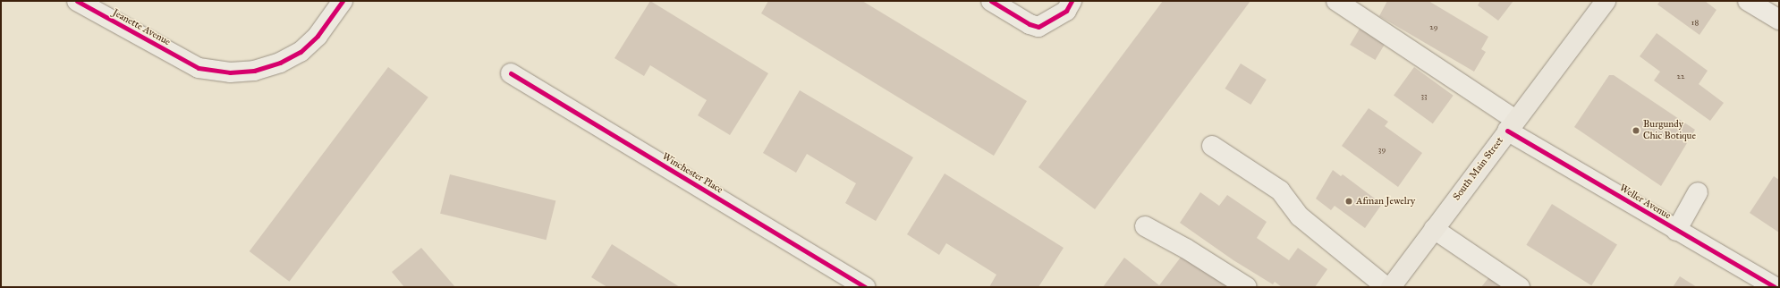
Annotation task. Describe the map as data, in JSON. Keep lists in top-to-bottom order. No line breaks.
{"streets":{"main road":["South Main Street"],"street":["Jeanette Avenue","Winchester Place","Weller Avenue"]},"crossings":[["South Main Street","Weller Avenue"]],"places":["Burgundy Chic Botique","Afman Jewelry"],"house_numbers":["18","29","22","33","39"]}
